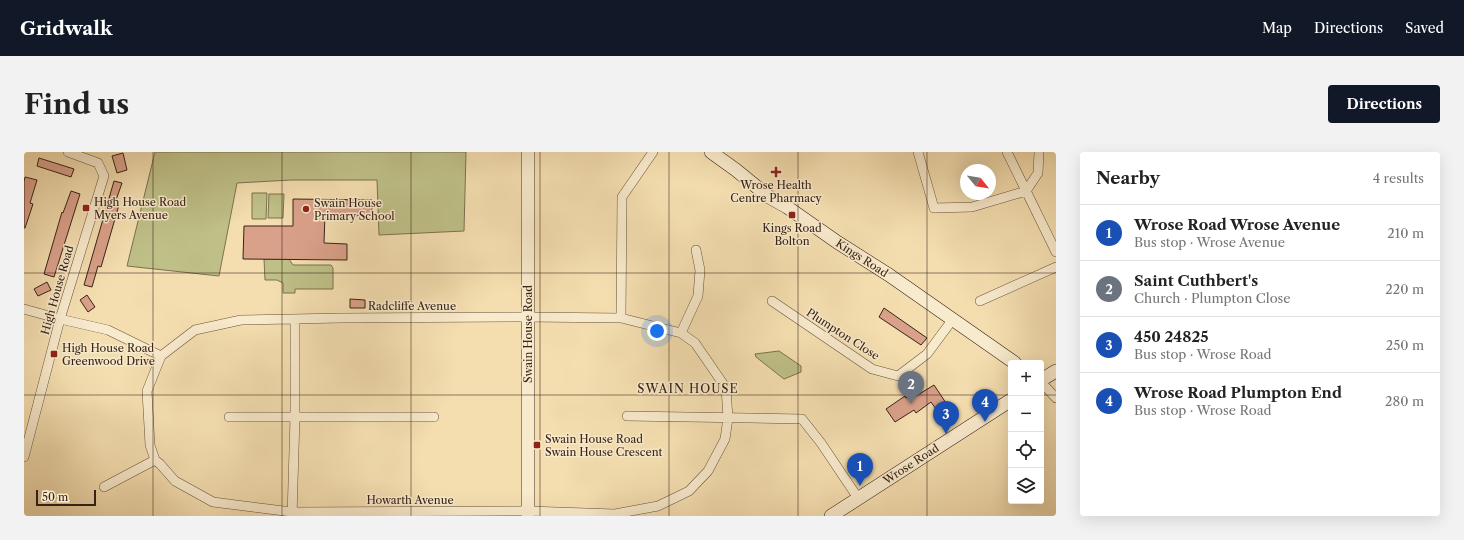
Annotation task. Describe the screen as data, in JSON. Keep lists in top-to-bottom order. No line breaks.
{"streets":{"street":["Kings Road","High House Road","Radcliffe Avenue","Swain House Road","Plumpton Close","Wrose Road","Howarth Avenue"]},"crossings":[["Kings Road","Plumpton Close"],["Radcliffe Avenue","Swain House Road"],["Radcliffe Avenue","Howarth Avenue"],["Swain House Road","Howarth Avenue"]],"districts":["SWAIN HOUSE"],"places":{"health":["Wrose Health Centre Pharmacy"],"transit":["High House Road Myers Avenue","Kings Road Bolton","High House Road Greenwood Drive","Swain House Road Swain House Crescent"],"other":["Swain House Primary School"]},"scale_bar":"50 m","north":"bottom right","page":{"header":"Gridwalk","nav":["Map","Directions","Saved"],"buttons":"Directions","title":"Find us","heading":["Nearby","4 results"],"list":[{"mark":"1","name":"Wrose Road Wrose Avenue","note":"Bus stop · Wrose Avenue","value":"210 m"},{"mark":"2","name":"Saint Cuthbert's","note":"Church · Plumpton Close","value":"220 m"},{"mark":"3","name":"450 24825","note":"Bus stop · Wrose Road","value":"250 m"},{"mark":"4","name":"Wrose Road Plumpton End","note":"Bus stop · Wrose Road","value":"280 m"}],"map_buttons":["+","−"],"pins":["2","4","3","1"],"scale":"50 m"}}
